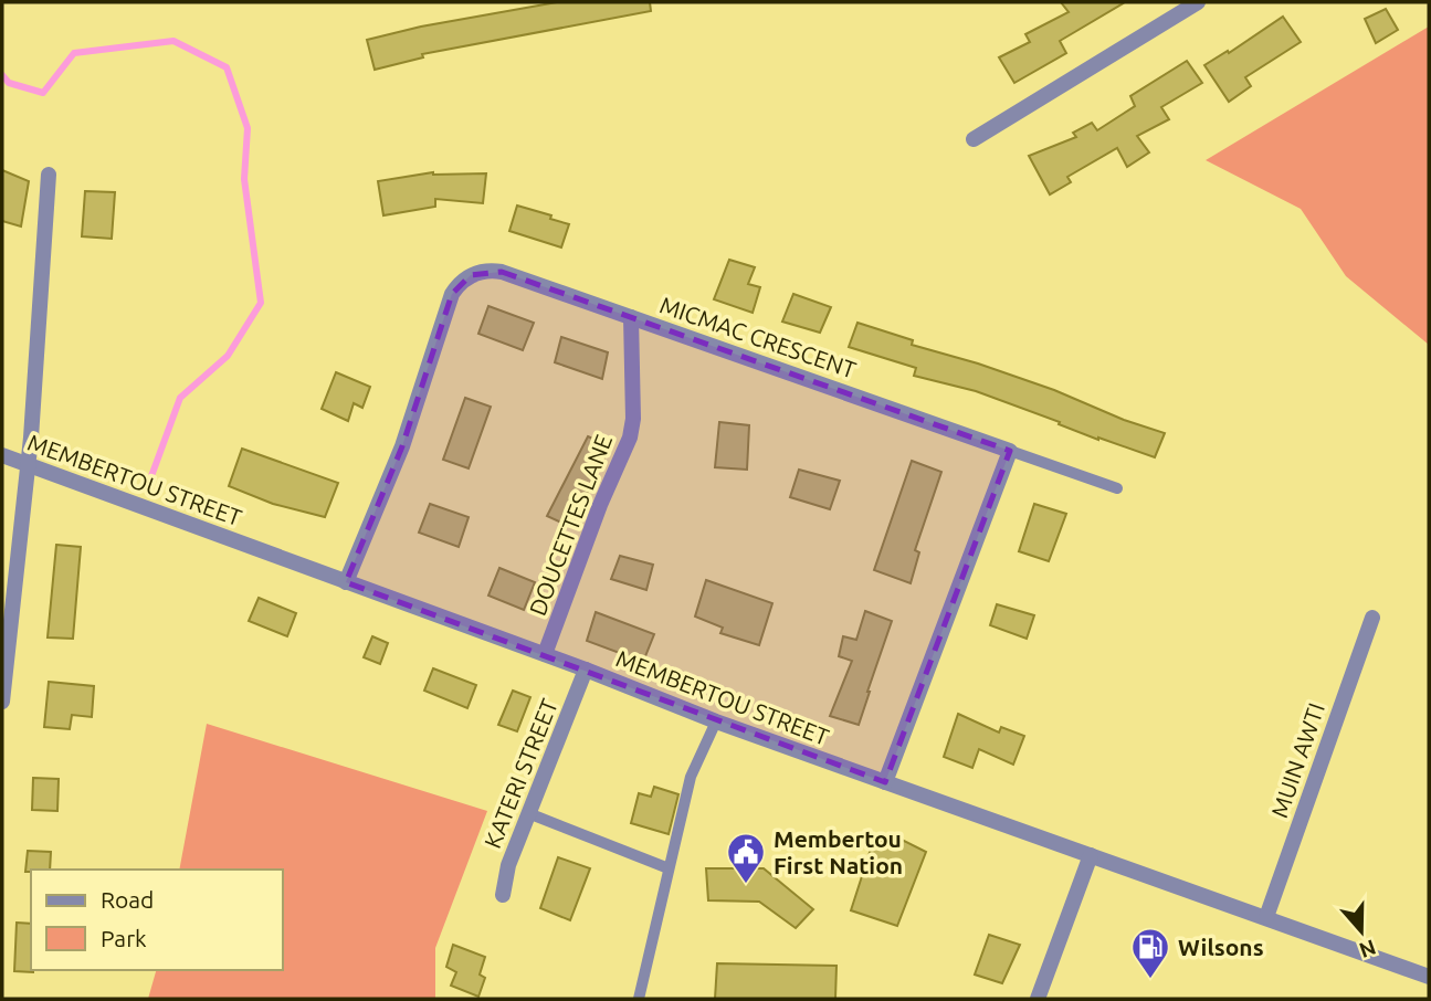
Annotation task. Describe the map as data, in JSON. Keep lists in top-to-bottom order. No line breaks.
{"streets":{"street":["MICMAC CRESCENT","MEMBERTOU STREET","DOUCETTES LANE","MUIN AWTI","KATERI STREET"]},"crossings":[["MICMAC CRESCENT","MEMBERTOU STREET"],["MICMAC CRESCENT","DOUCETTES LANE"],["MEMBERTOU STREET","DOUCETTES LANE"],["MEMBERTOU STREET","MUIN AWTI"],["MEMBERTOU STREET","KATERI STREET"]],"places":{"public building":["Membertou First Nation"],"fuel station":["Wilsons"]},"legend":["Road","Park"],"north":"bottom"}
